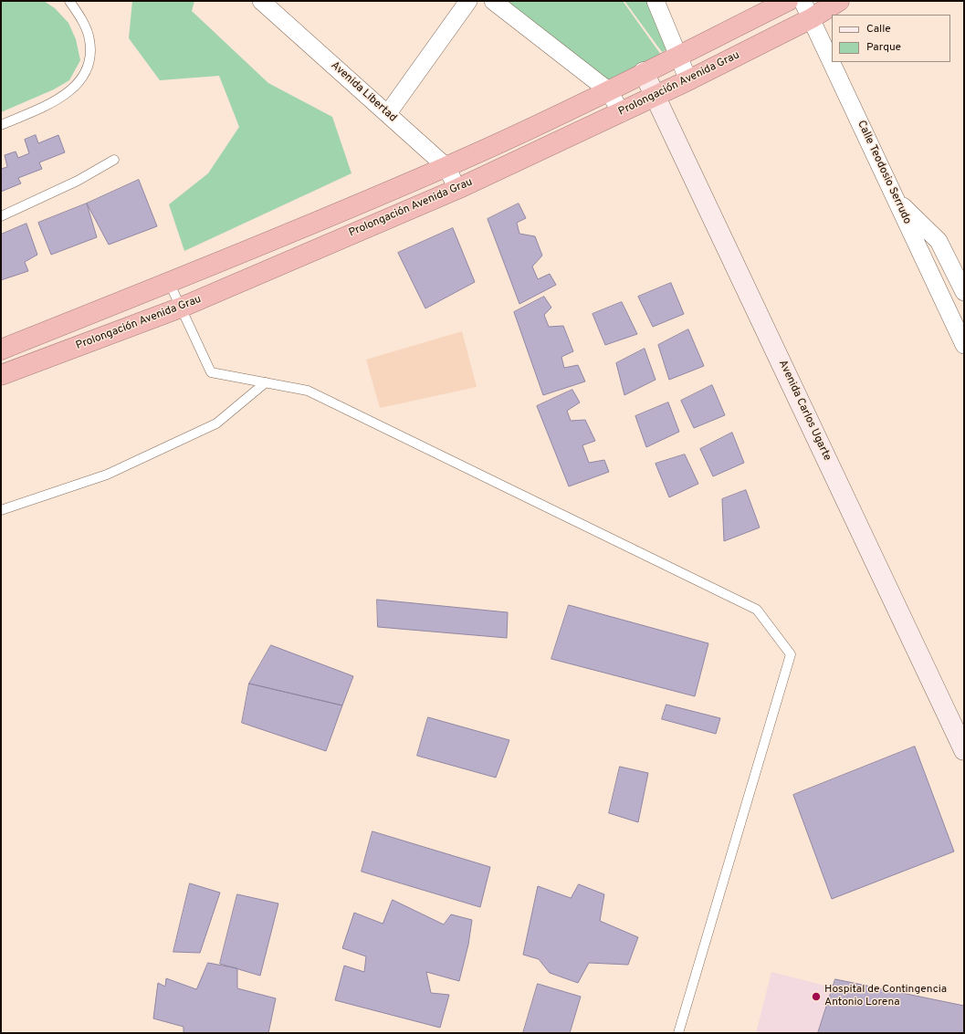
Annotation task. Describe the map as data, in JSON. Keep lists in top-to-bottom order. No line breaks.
{"streets":{"highway":["Prolongación Avenida Grau"],"street":["Avenida Libertad","Calle Teodosio Serrudo","Avenida Carlos Ugarte"]},"crossings":[["Prolongación Avenida Grau","Avenida Libertad"],["Prolongación Avenida Grau","Calle Teodosio Serrudo"],["Prolongación Avenida Grau","Avenida Carlos Ugarte"]],"places":["Hospital de Contingencia Antonio Lorena"],"legend":["Calle","Parque"]}
